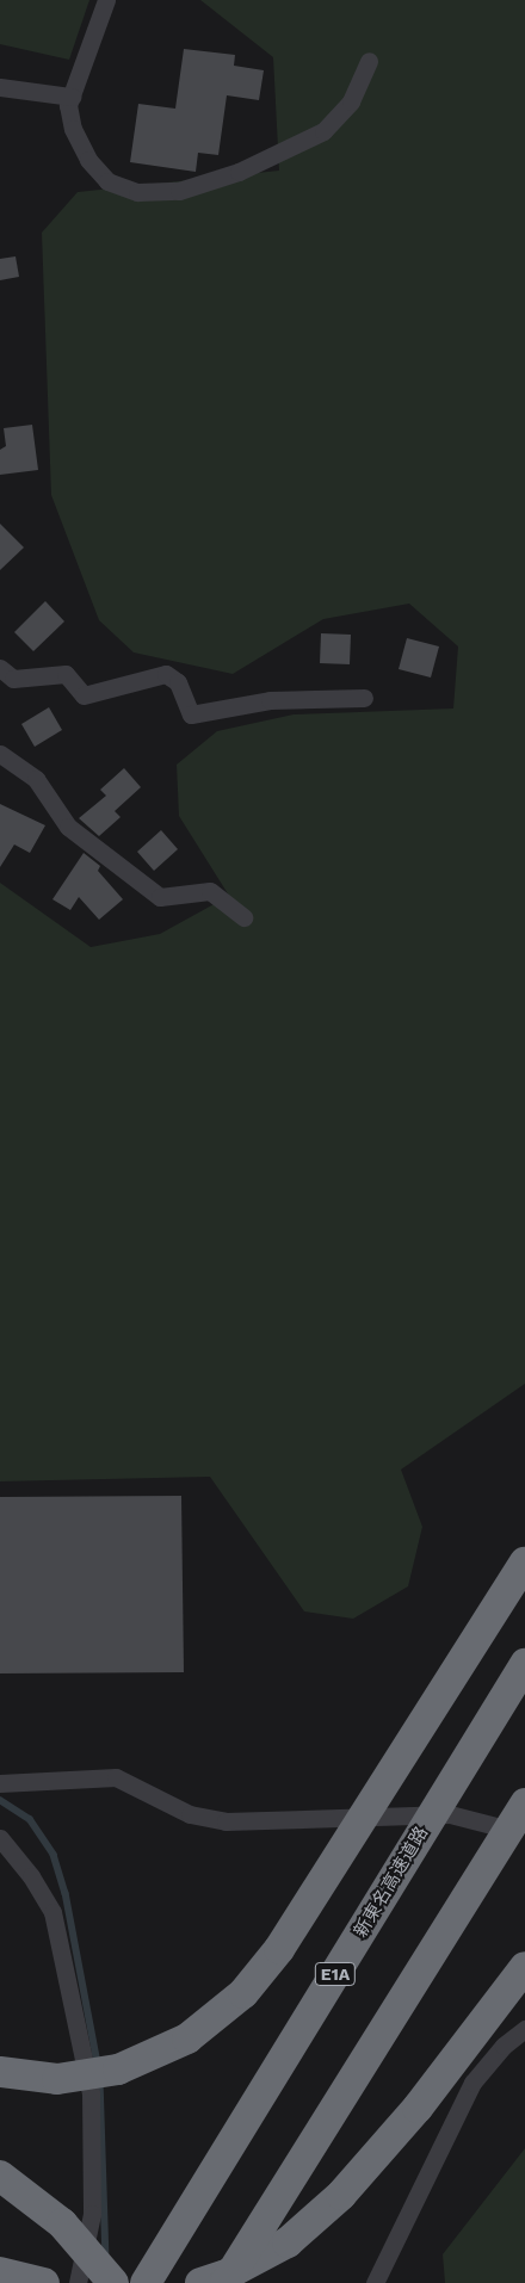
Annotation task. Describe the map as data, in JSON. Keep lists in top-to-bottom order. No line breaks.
{"streets":{"highway":["新東名高速道路","E1A"]}}
